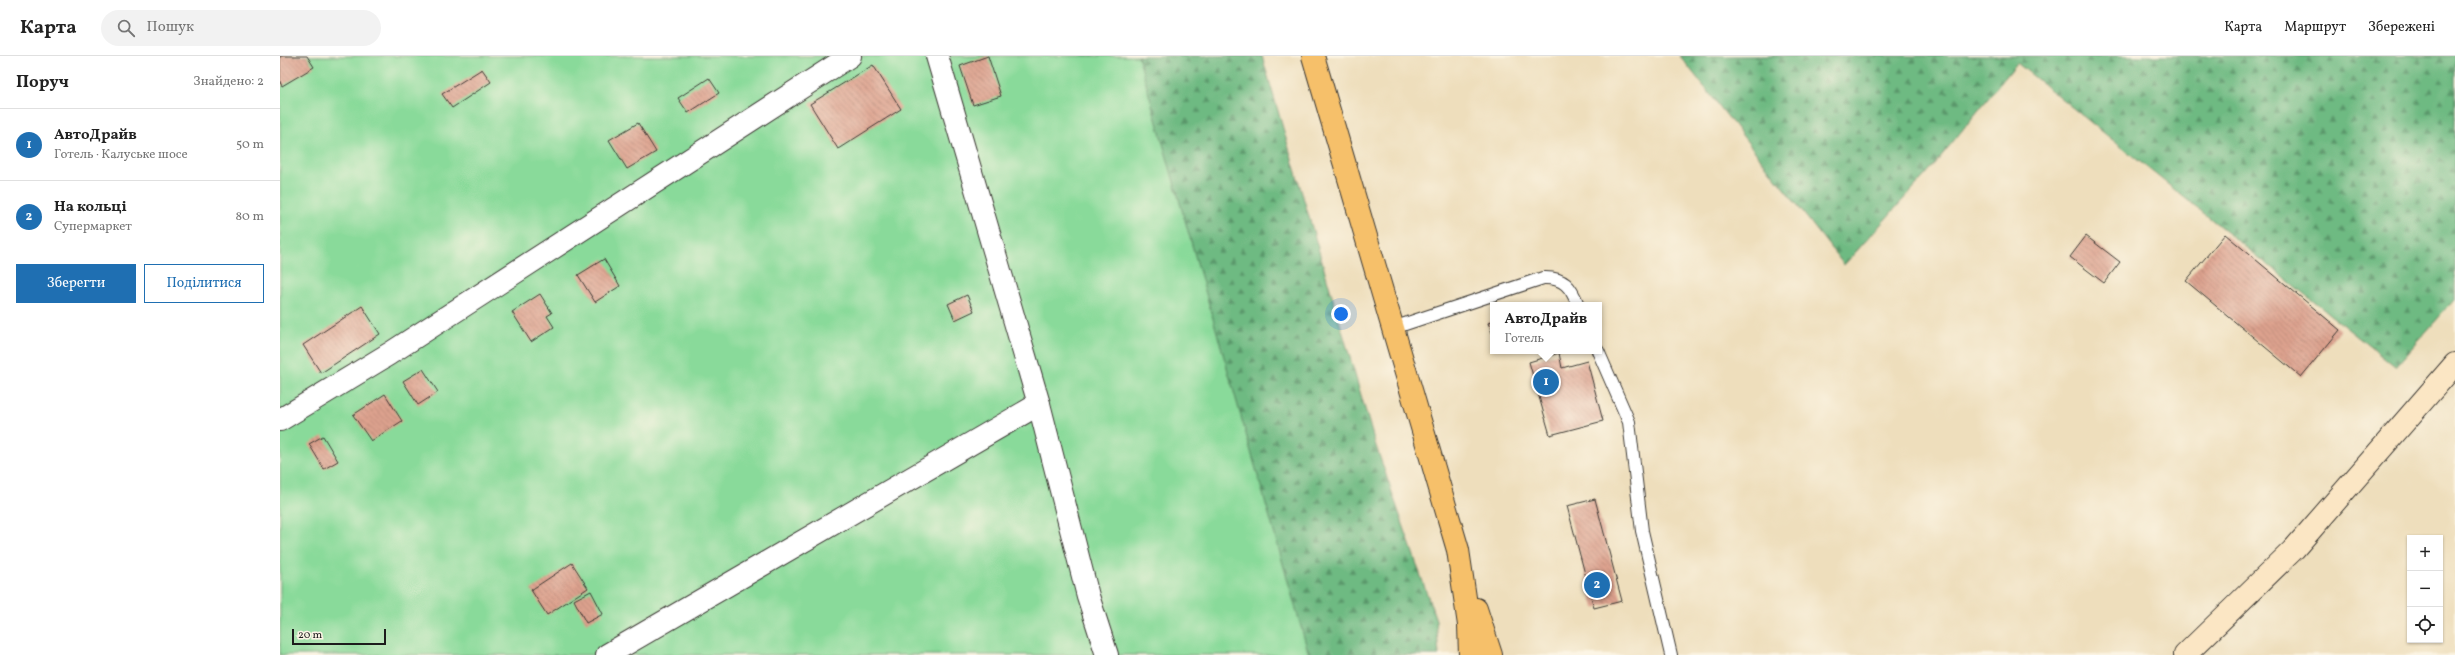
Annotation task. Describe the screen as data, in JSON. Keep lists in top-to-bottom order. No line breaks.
{"scale_bar":"20 m","page":{"header":"Карта","search":"Пошук","nav":["Карта","Маршрут","Збережені"],"heading":["Поруч","Знайдено: 2"],"list":[{"mark":"1","name":"АвтоДрайв","note":"Готель · Калуське шосе","value":"50 m"},{"mark":"2","name":"На кольці","note":"Супермаркет","value":"80 m"}],"buttons":["Зберегти","Поділитися"],"popup":["АвтоДрайв","Готель"],"pins":["1","2"],"map_buttons":["+","−"],"scale":"20 m"}}
